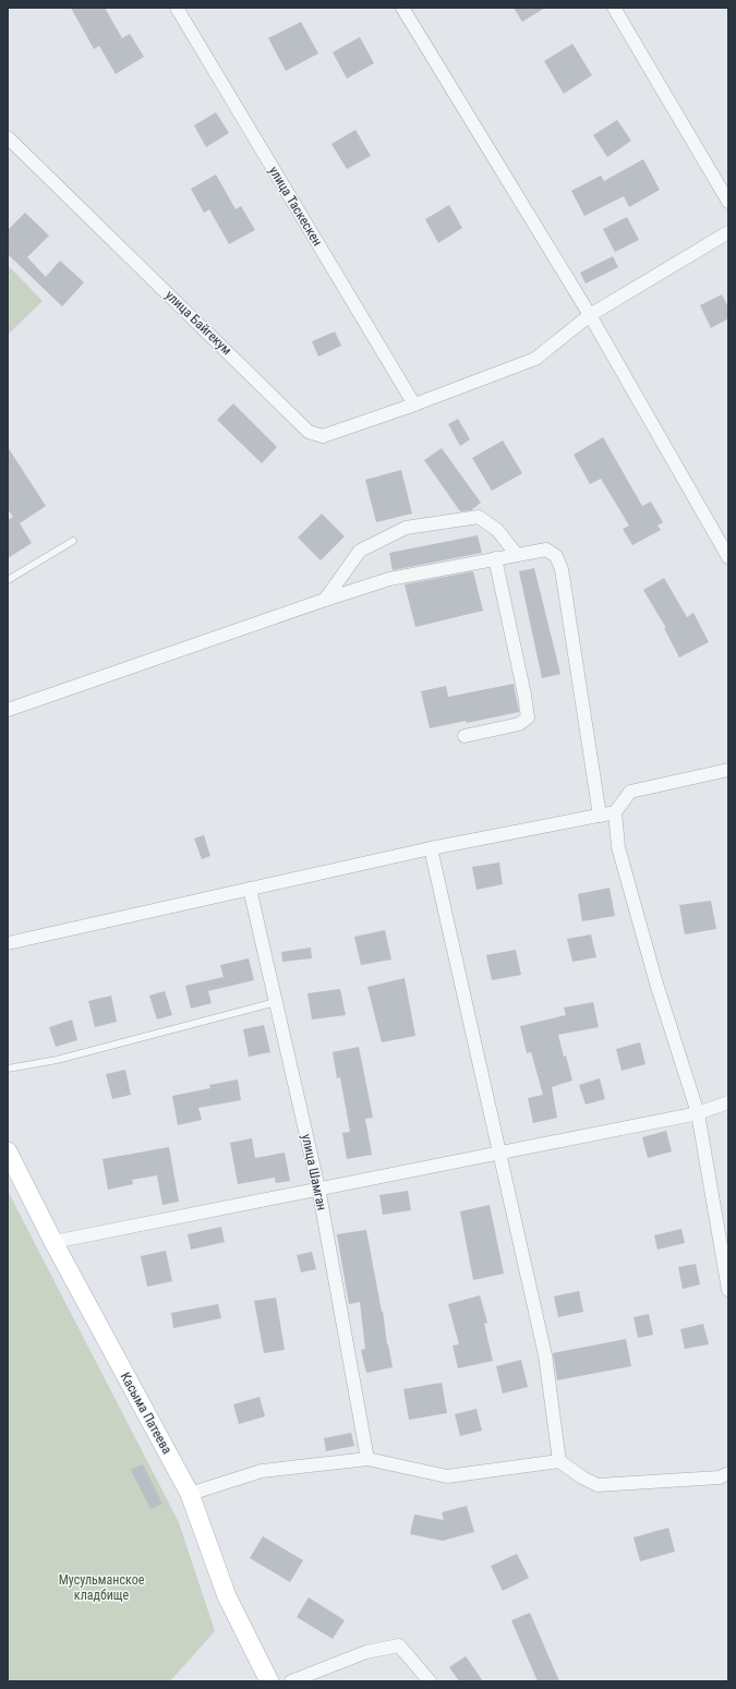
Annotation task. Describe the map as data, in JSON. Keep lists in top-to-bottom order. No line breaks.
{"streets":{"main road":["Касыма Патеева"],"street":["улица Таскескен","улица Байгекум","улица Шамган"]},"crossings":[["улица Таскескен","улица Байгекум"]],"parks":["Мусульманское кладбище"]}
